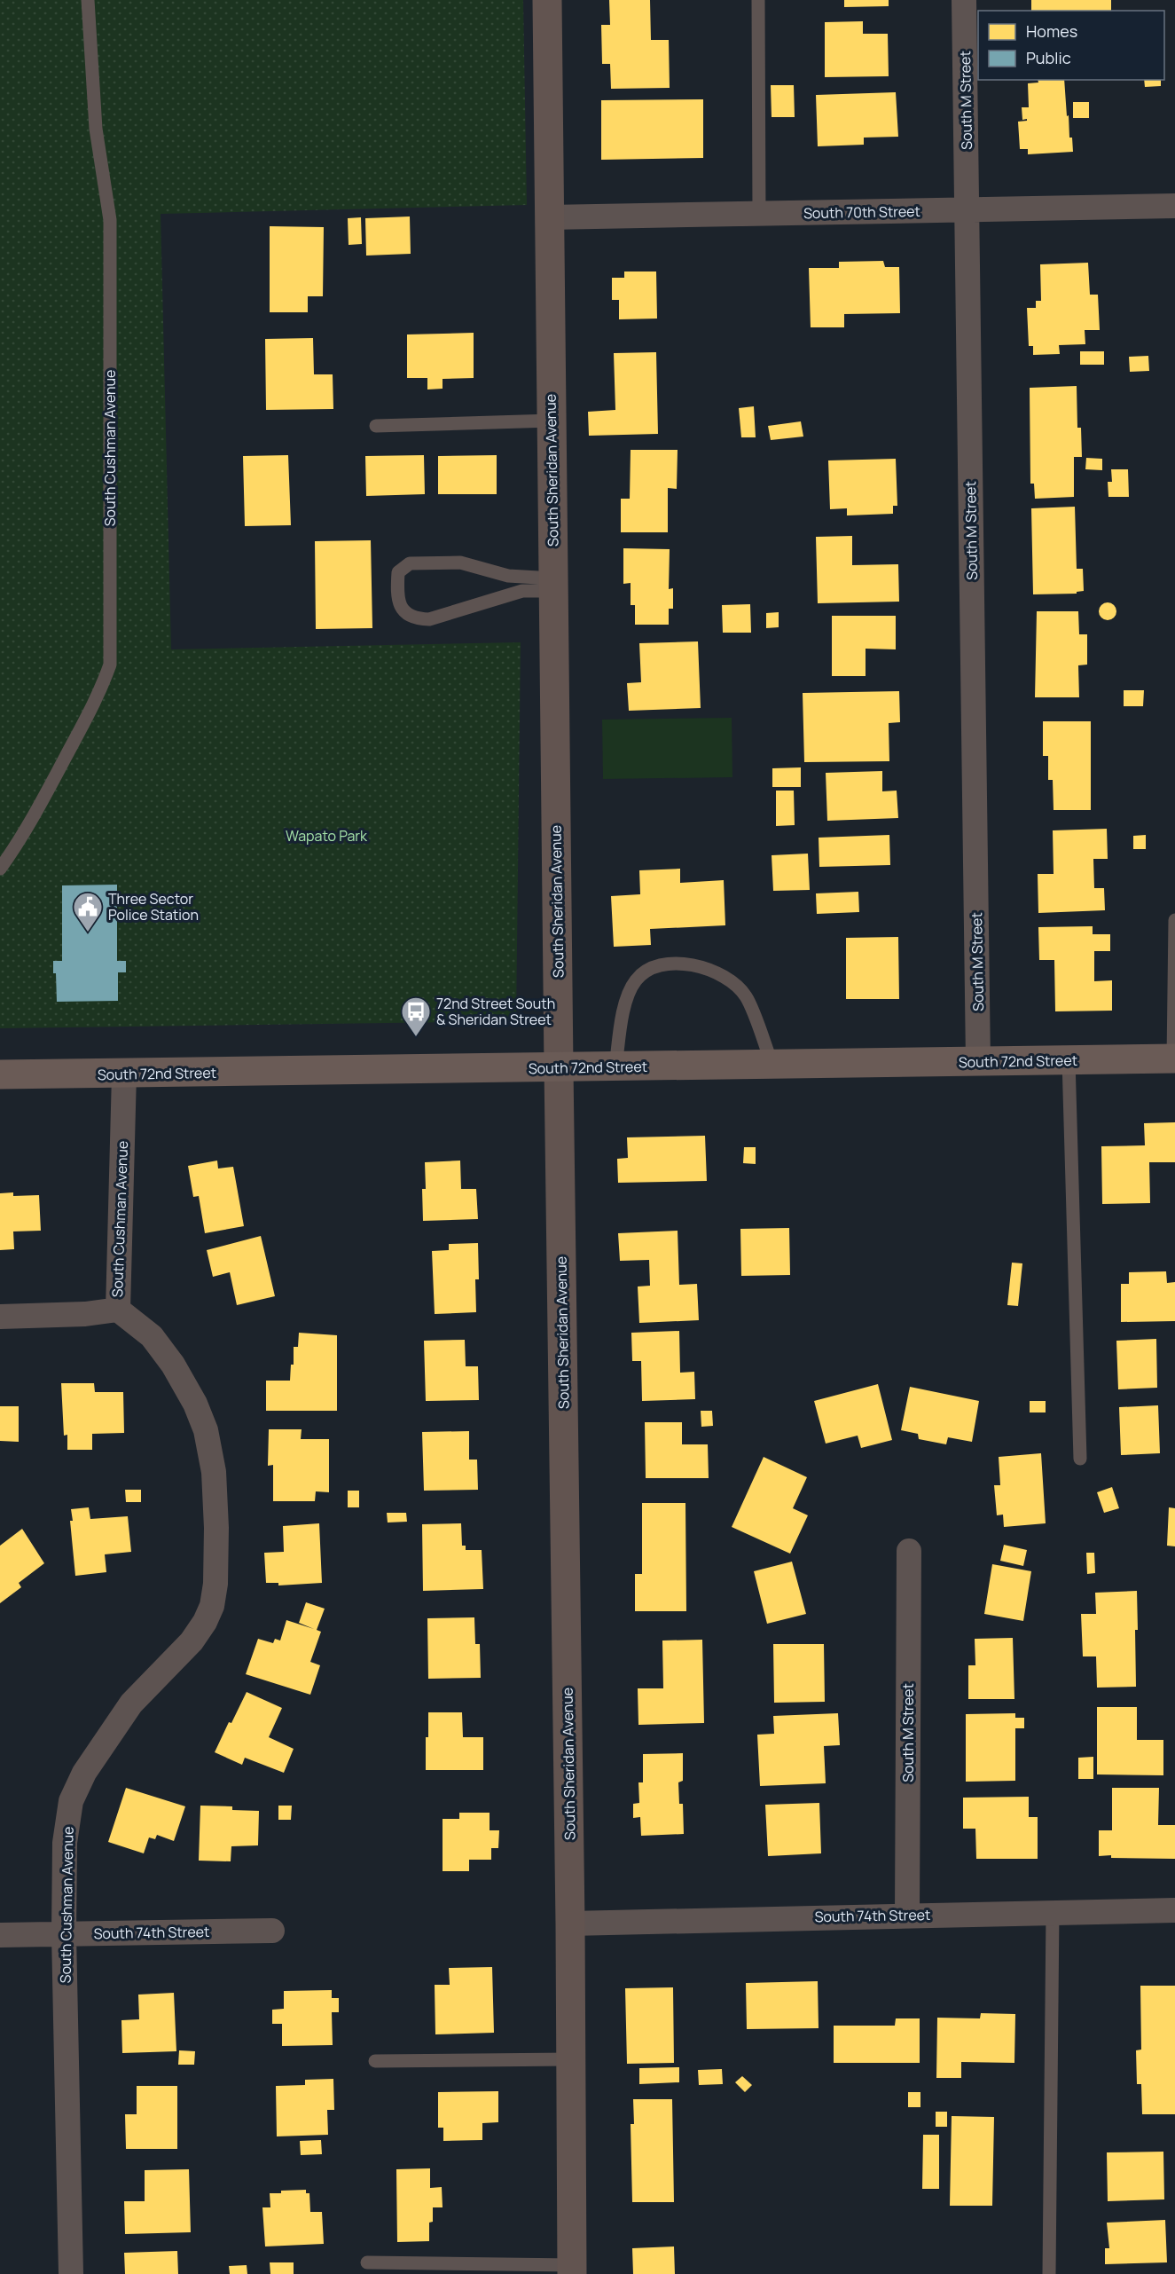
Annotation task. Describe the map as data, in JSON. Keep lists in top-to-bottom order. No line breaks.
{"streets":{"main road":["South 72nd Street"],"street":["South M Street","South 70th Street","South Cushman Avenue","South Sheridan Avenue","South 74th Street"]},"crossings":[["South M Street","South 70th Street"],["South M Street","South 72nd Street"],["South M Street","South 74th Street"],["South 70th Street","South Sheridan Avenue"],["South Cushman Avenue","South 72nd Street"],["South Cushman Avenue","South 74th Street"],["South Sheridan Avenue","South 72nd Street"],["South Sheridan Avenue","South 74th Street"]],"parks":["Wapato Park"],"places":{"public building":["Three Sector Police Station"],"bus stop":["72nd Street South & Sheridan Street"]},"legend":["Homes","Public"]}
